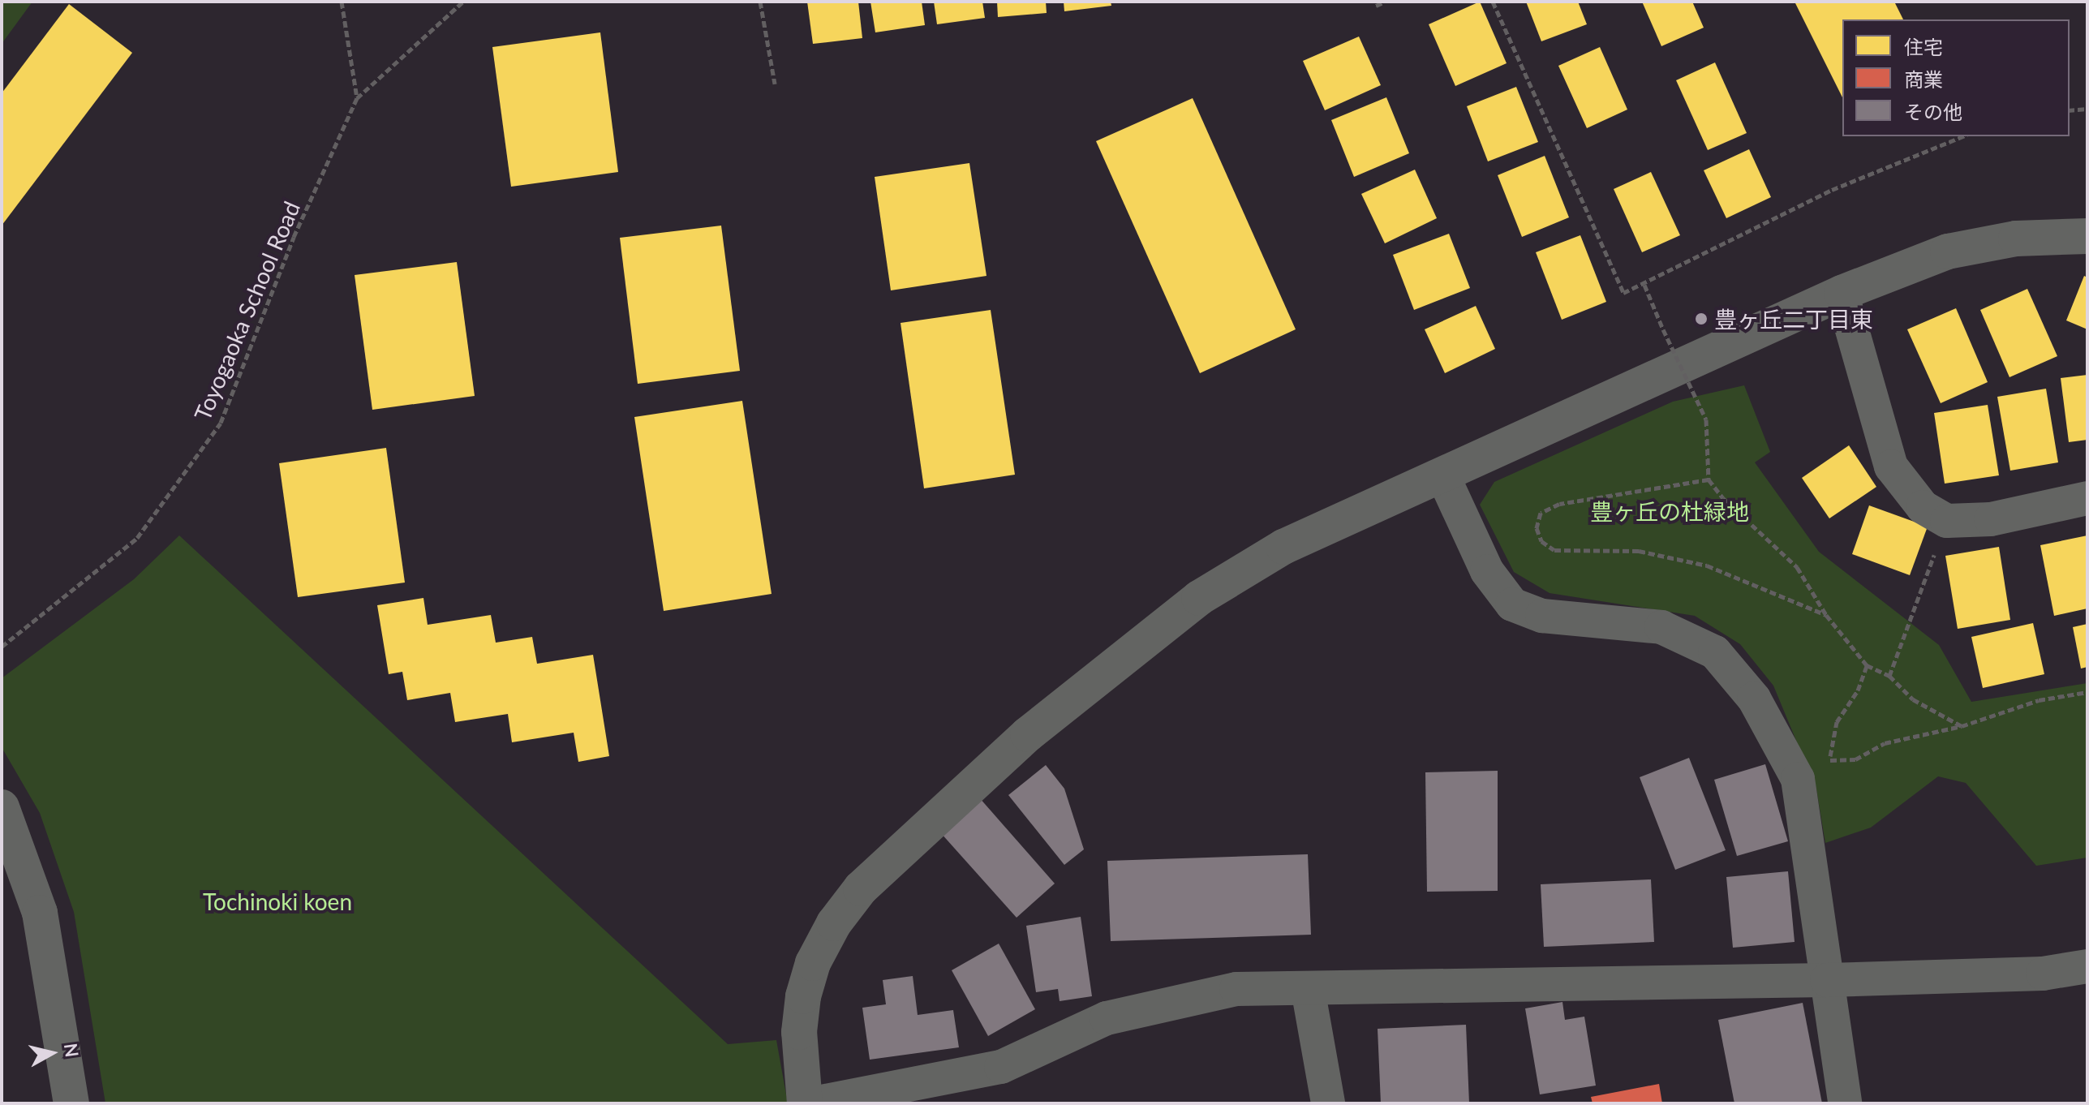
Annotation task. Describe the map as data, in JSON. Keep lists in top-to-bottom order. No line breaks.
{"streets":{"path":["Toyogaoka School Road"]},"parks":["豊ヶ丘の杜緑地","Tochinoki koen"],"places":["豊ヶ丘二丁目東"],"legend":["住宅","商業","その他"],"north":"right"}
